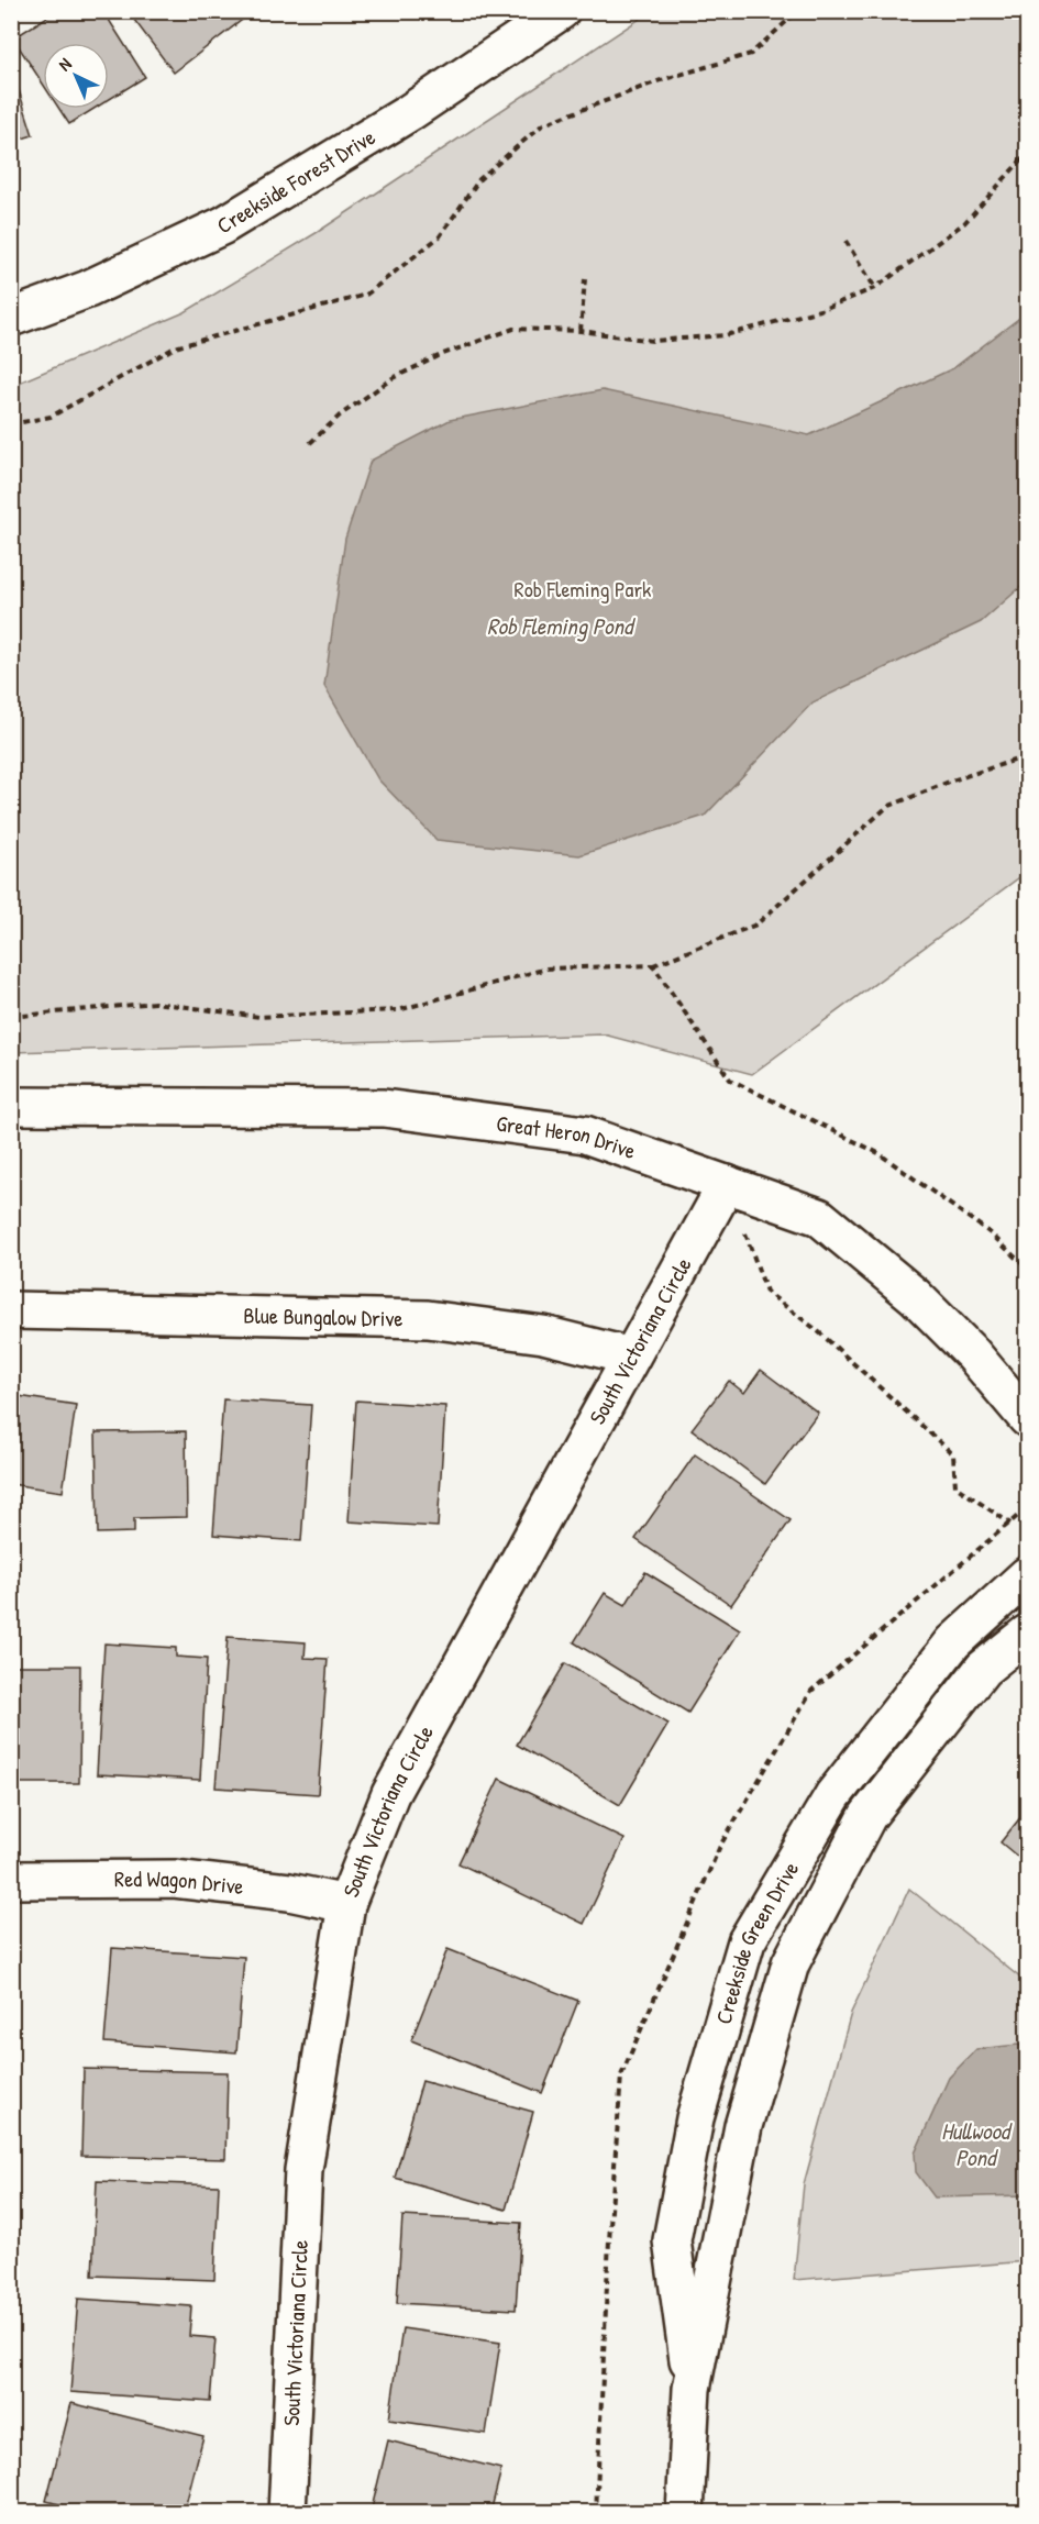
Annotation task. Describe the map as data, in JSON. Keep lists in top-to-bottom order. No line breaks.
{"streets":{"street":["Creekside Forest Drive","Great Heron Drive","Blue Bungalow Drive","South Victoriana Circle","Red Wagon Drive","Creekside Green Drive"]},"crossings":[["Great Heron Drive","South Victoriana Circle"],["Blue Bungalow Drive","South Victoriana Circle"],["South Victoriana Circle","Red Wagon Drive"]],"water":["Rob Fleming Pond","Hullwood Pond"],"parks":["Rob Fleming Park"],"north":"top left"}
